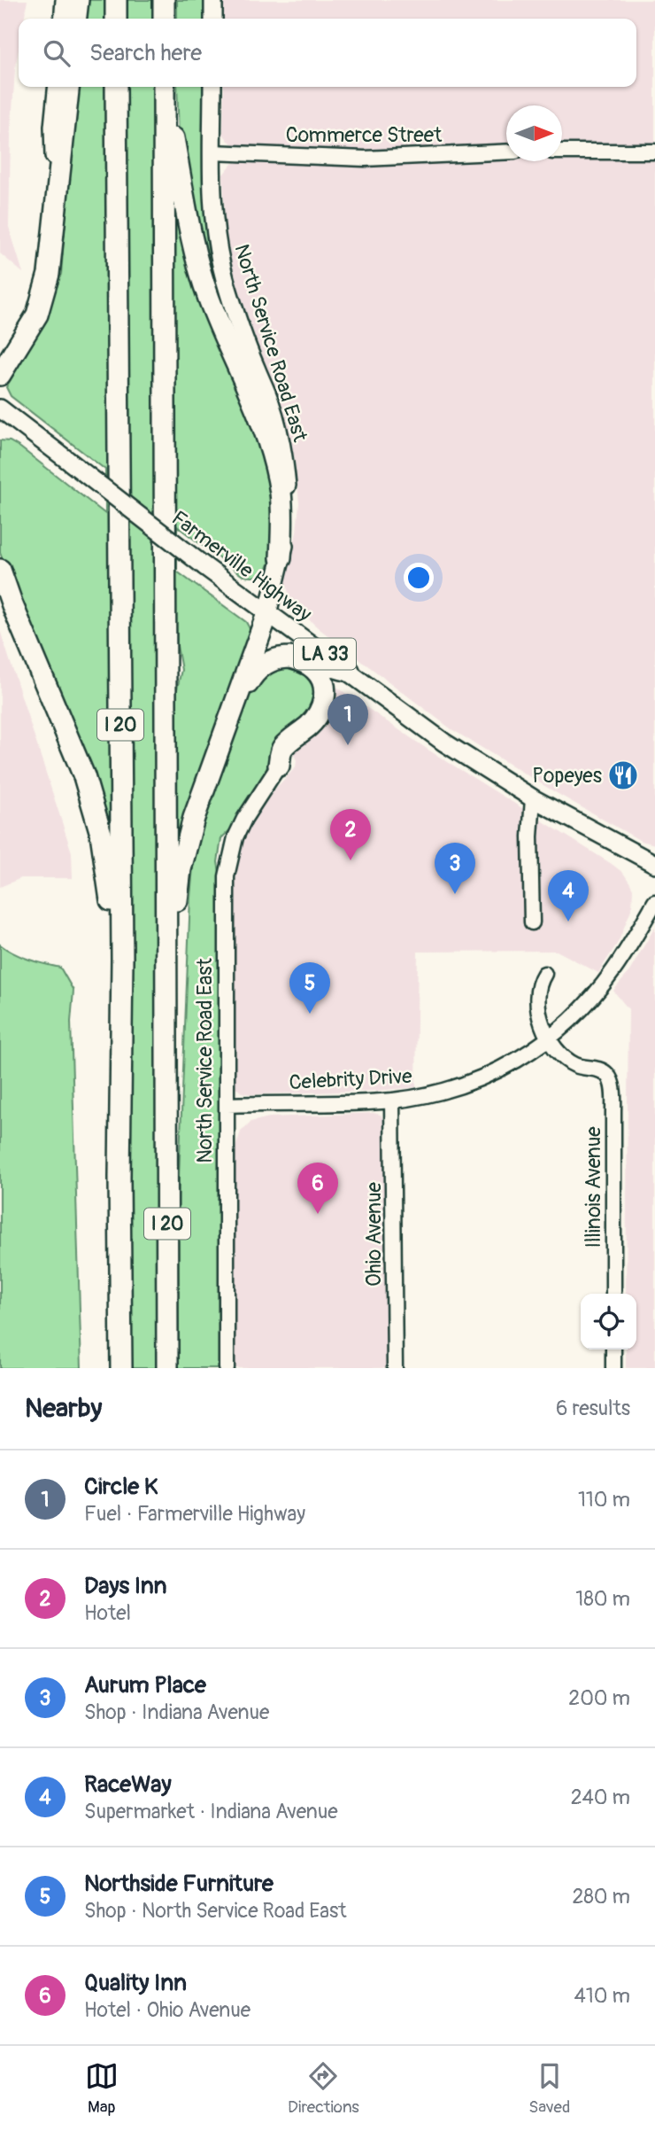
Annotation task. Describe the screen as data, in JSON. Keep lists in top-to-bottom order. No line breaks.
{"streets":{"highway":["I 20"],"main road":["North Service Road East","Farmerville Highway","LA 33"],"street":["Commerce Street","Celebrity Drive","Illinois Avenue","Ohio Avenue"]},"crossings":[["Commerce Street","North Service Road East"],["North Service Road East","Farmerville Highway"],["North Service Road East","Celebrity Drive"],["Celebrity Drive","Illinois Avenue"],["Celebrity Drive","Ohio Avenue"]],"places":{"restaurant":["Popeyes"]},"north":"right","page":{"search":"Search here","pins":["1","2","3","4","5","6"],"heading":["Nearby","6 results"],"list":[{"mark":"1","name":"Circle K","note":"Fuel · Farmerville Highway","value":"110 m"},{"mark":"2","name":"Days Inn","note":"Hotel","value":"180 m"},{"mark":"3","name":"Aurum Place","note":"Shop · Indiana Avenue","value":"200 m"},{"mark":"4","name":"RaceWay","note":"Supermarket · Indiana Avenue","value":"240 m"},{"mark":"5","name":"Northside Furniture","note":"Shop · North Service Road East","value":"280 m"},{"mark":"6","name":"Quality Inn","note":"Hotel · Ohio Avenue","value":"410 m"}],"nav":["Map","Directions","Saved"]}}
